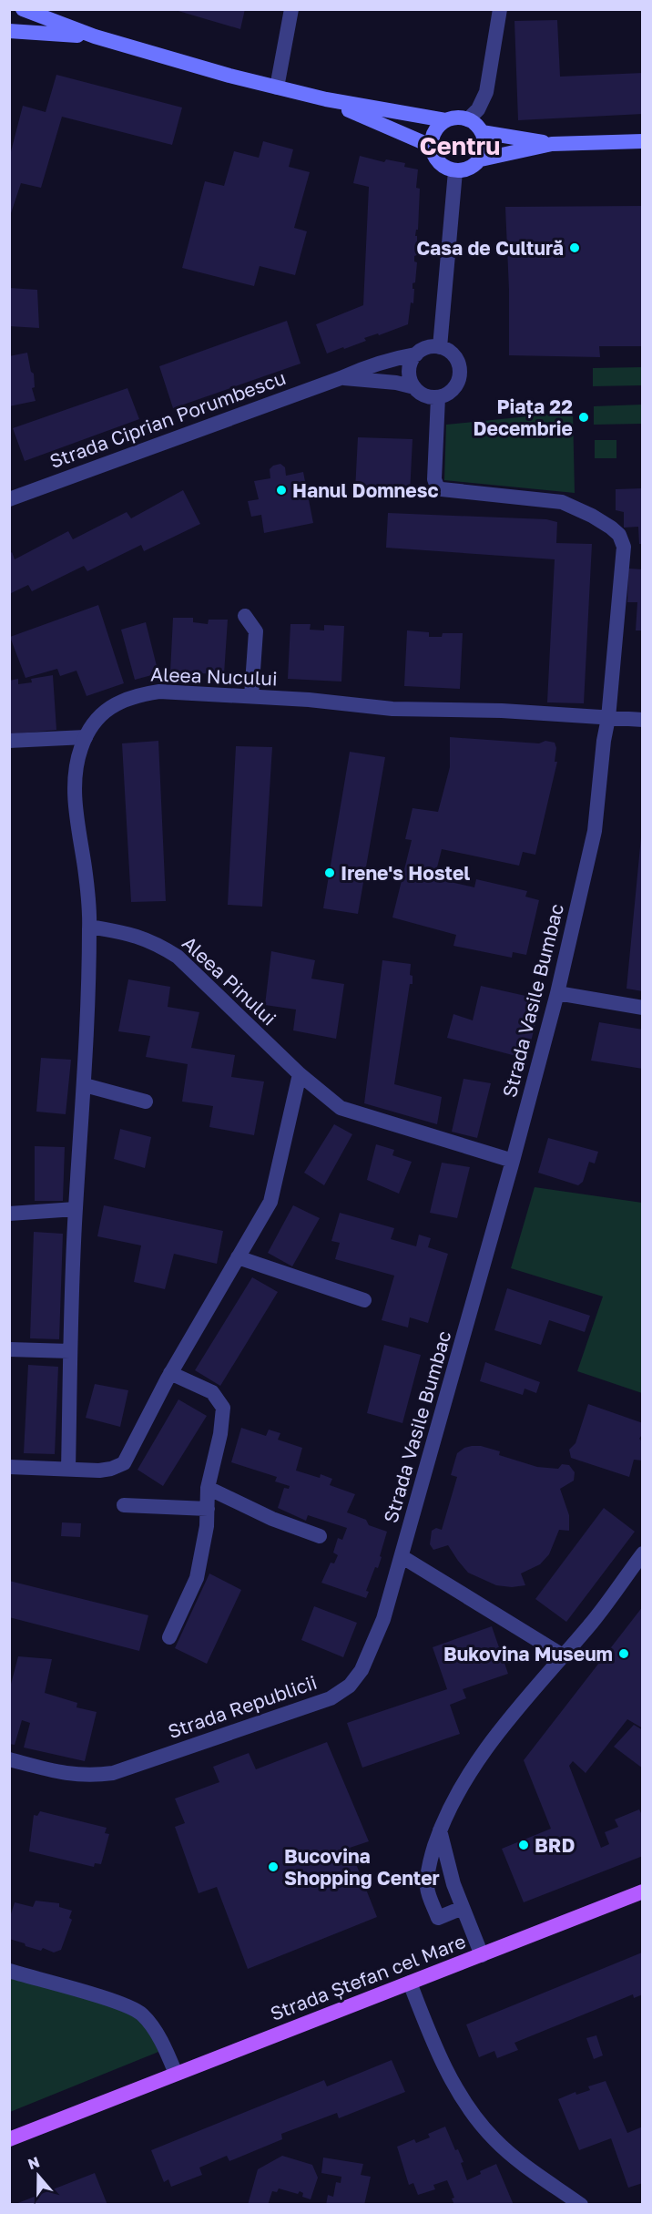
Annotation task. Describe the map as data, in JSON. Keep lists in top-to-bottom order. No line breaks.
{"streets":{"main road":["Strada Ștefan cel Mare"],"street":["Strada Ciprian Porumbescu","Aleea Nucului","Aleea Pinului","Strada Vasile Bumbac","Strada Republicii"]},"crossings":[["Strada Ciprian Porumbescu","Strada Vasile Bumbac"],["Aleea Nucului","Aleea Pinului"],["Aleea Nucului","Strada Vasile Bumbac"],["Aleea Pinului","Strada Vasile Bumbac"],["Strada Vasile Bumbac","Strada Republicii"]],"districts":["Centru"],"places":["Casa de Cultură","Piața 22 Decembrie","Hanul Domnesc","Irene's Hostel","Bukovina Museum","BRD","Bucovina Shopping Center"],"north":"top"}
